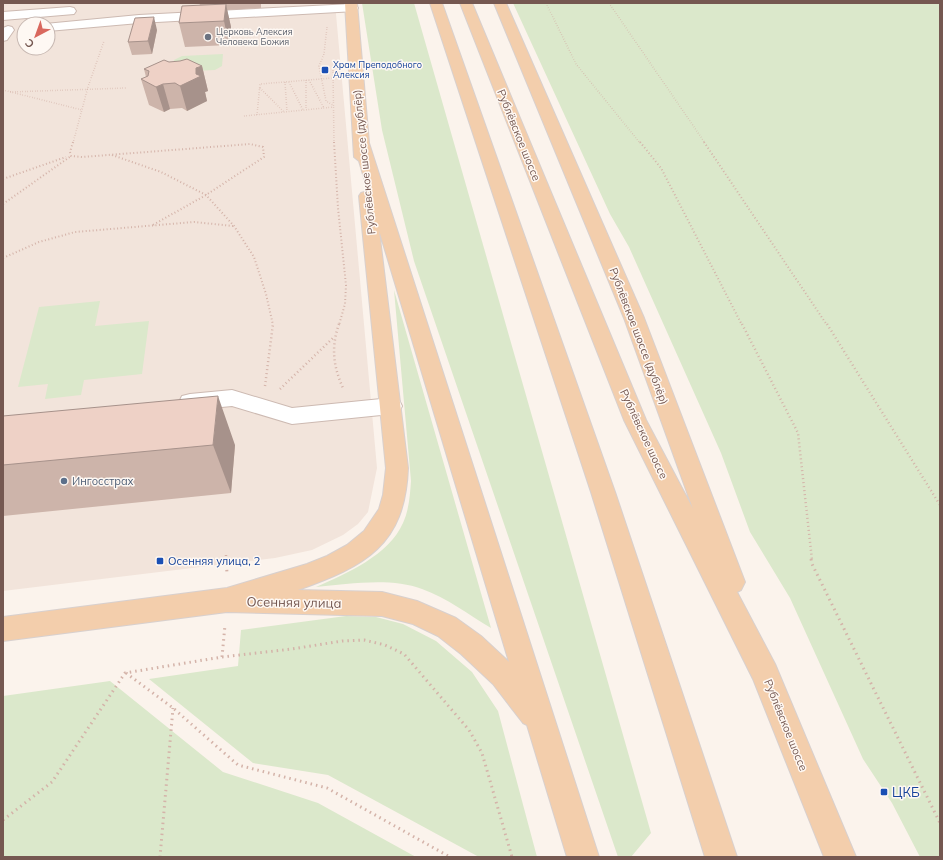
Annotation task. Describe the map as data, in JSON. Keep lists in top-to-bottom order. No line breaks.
{"streets":{"main road":["Рублёвское шоссе","Рублёвское шоссе (дублёр)","Осенняя улица"]},"crossings":[["Рублёвское шоссе","Рублёвское шоссе (дублёр)"],["Рублёвское шоссе (дублёр)","Осенняя улица"]],"places":{"other":["Церковь Алексия Человека Божия","Ингосстрах"],"transit":["Храм Преподобного Алексия","Осенняя улица, 2","ЦКБ"]},"north":"bottom left"}
